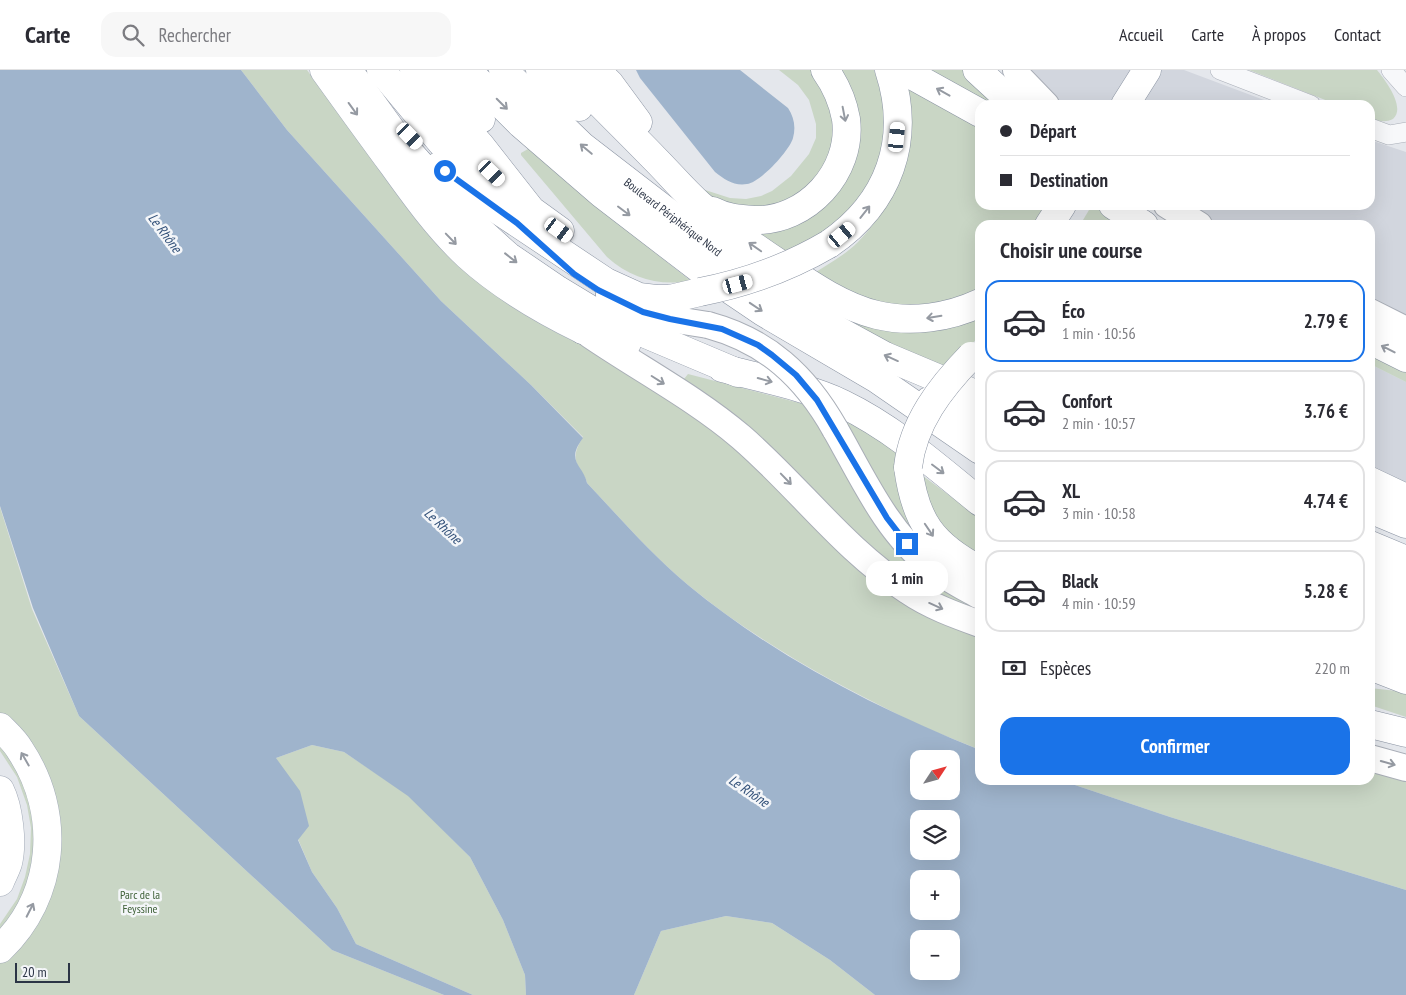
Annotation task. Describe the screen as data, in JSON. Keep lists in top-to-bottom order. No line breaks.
{"streets":{"main road":["Boulevard Périphérique Nord"]},"water":["Le Rhône"],"parks":["Parc de la Feyssine"],"scale_bar":"20 m","north":"top right","page":{"header":"Carte","search":"Rechercher","nav":["Accueil","Carte","À propos","Contact"],"banner":["Départ","Destination"],"heading":"Choisir une course","list":[{"name":"Éco","note":"1 min · 10:56","value":"2.79 €"},{"name":"Confort","note":"2 min · 10:57","value":"3.76 €"},{"name":"XL","note":"3 min · 10:58","value":"4.74 €"},{"name":"Black","note":"4 min · 10:59","value":"5.28 €"}],"bubble":"1 min","pay":["Espèces","220 m"],"buttons":"Confirmer","map_buttons":["+","−"],"scale":"20 m"}}
